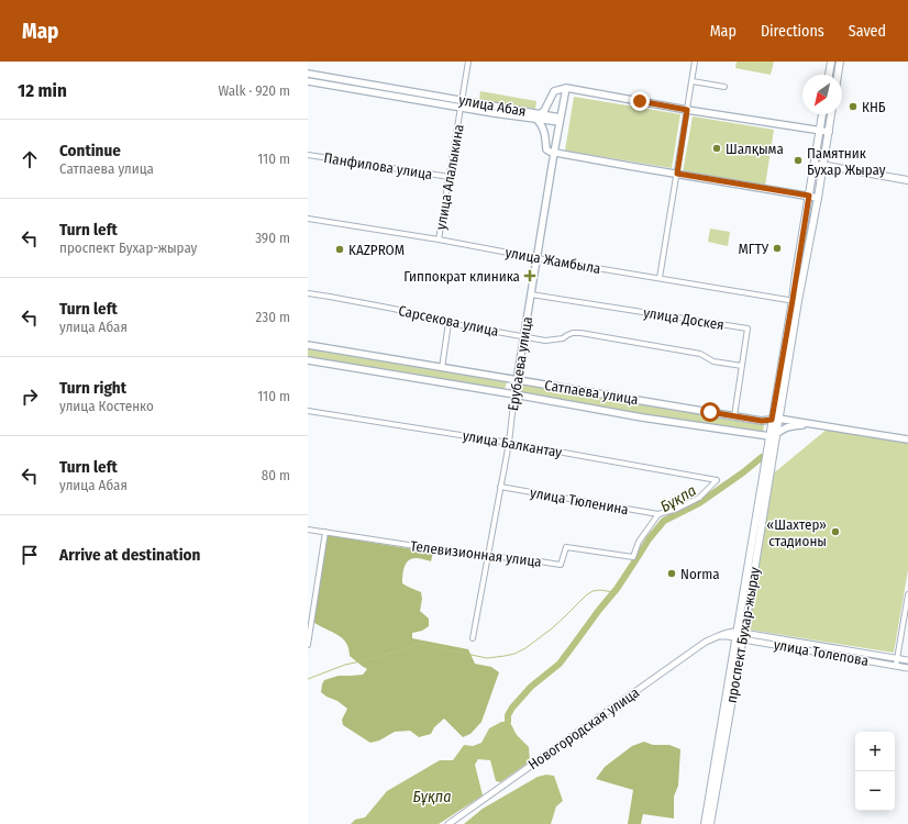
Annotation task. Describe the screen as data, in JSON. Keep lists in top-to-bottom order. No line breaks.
{"streets":{"main road":["улица Абая","Ерубаева улица","Сатпаева улица","проспект Бухар-жырау"],"street":["Панфилова улица","улица Алалыкина","улица Жамбыла","улица Доскея","Сарсекова улица","улица Балкантау","улица Тюленина","Телевизионная улица","улица Толепова","Новогородская улица"]},"crossings":[["улица Абая","улица Алалыкина"],["улица Абая","Ерубаева улица"],["Панфилова улица","улица Алалыкина"],["улица Алалыкина","улица Жамбыла"],["улица Жамбыла","Ерубаева улица"],["улица Жамбыла","проспект Бухар-жырау"],["улица Доскея","Сарсекова улица"],["улица Доскея","Ерубаева улица"],["улица Доскея","Сатпаева улица"],["Сарсекова улица","Ерубаева улица"],["Ерубаева улица","Сатпаева улица"],["Ерубаева улица","улица Балкантау"],["Ерубаева улица","улица Тюленина"],["Ерубаева улица","Телевизионная улица"],["Сатпаева улица","проспект Бухар-жырау"],["улица Балкантау","улица Тюленина"],["улица Балкантау","Телевизионная улица"],["улица Тюленина","Телевизионная улица"],["проспект Бухар-жырау","улица Толепова"],["проспект Бухар-жырау","Новогородская улица"],["улица Толепова","Новогородская улица"]],"water":["Бұқпа"],"places":{"other":["КНБ","Шалқыма","Памятник Бухар Жырау","МГТУ","KAZPROM","«Шахтер» стадионы","Norma"],"health":["Гиппократ клиника"]},"north":"bottom left","page":{"header":"Map","nav":["Map","Directions","Saved"],"heading":["12 min","Walk · 920 m"],"list":[["Continue","Сатпаева улица","110 m"],["Turn left","проспект Бухар-жырау","390 m"],["Turn left","улица Абая","230 m"],["Turn right","улица Костенко","110 m"],["Turn left","улица Абая","80 m"],"Arrive at destination"],"map_buttons":["+","−"]}}
